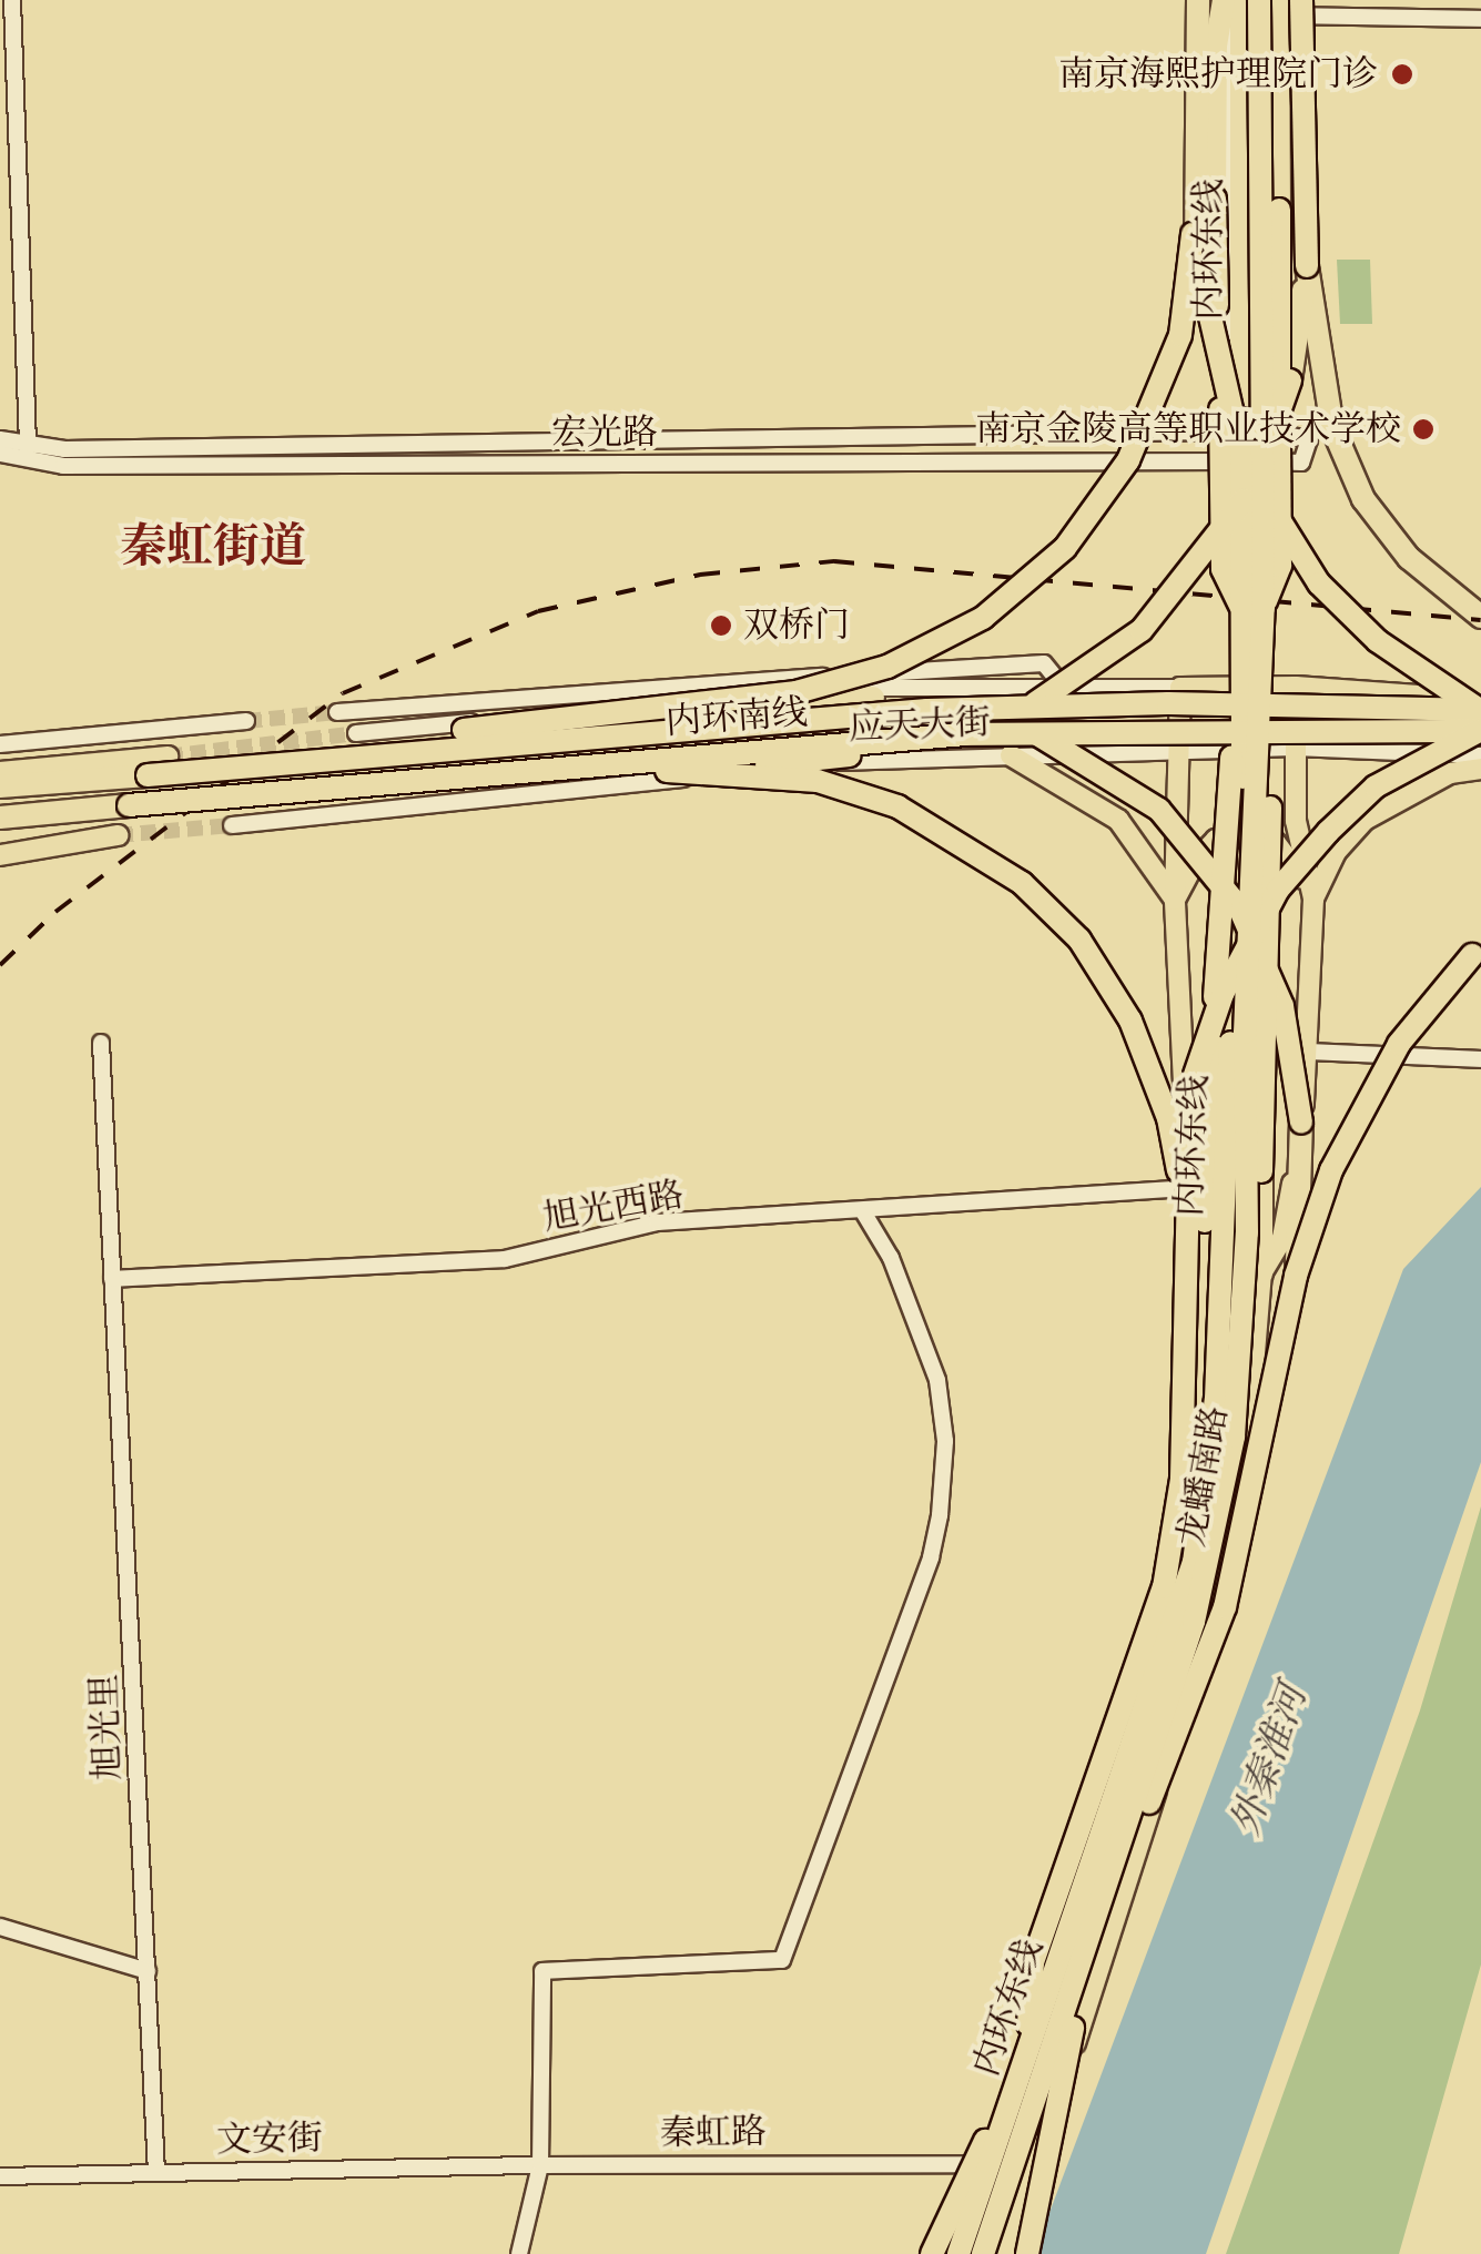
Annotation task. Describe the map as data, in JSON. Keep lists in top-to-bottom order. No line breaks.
{"streets":{"highway":["内环东线","内环南线"],"main road":["应天大街","龙蟠南路"],"street":["宏光路","旭光西路","旭光里","秦虹路","文安街"]},"crossings":[["应天大街","龙蟠南路"],["旭光西路","龙蟠南路"],["旭光西路","旭光里"],["龙蟠南路","秦虹路"],["旭光里","文安街"],["秦虹路","文安街"]],"districts":["秦虹街道"],"water":["外秦淮河"],"places":["南京海熙护理院门诊","南京金陵高等职业技术学校","双桥门"]}
